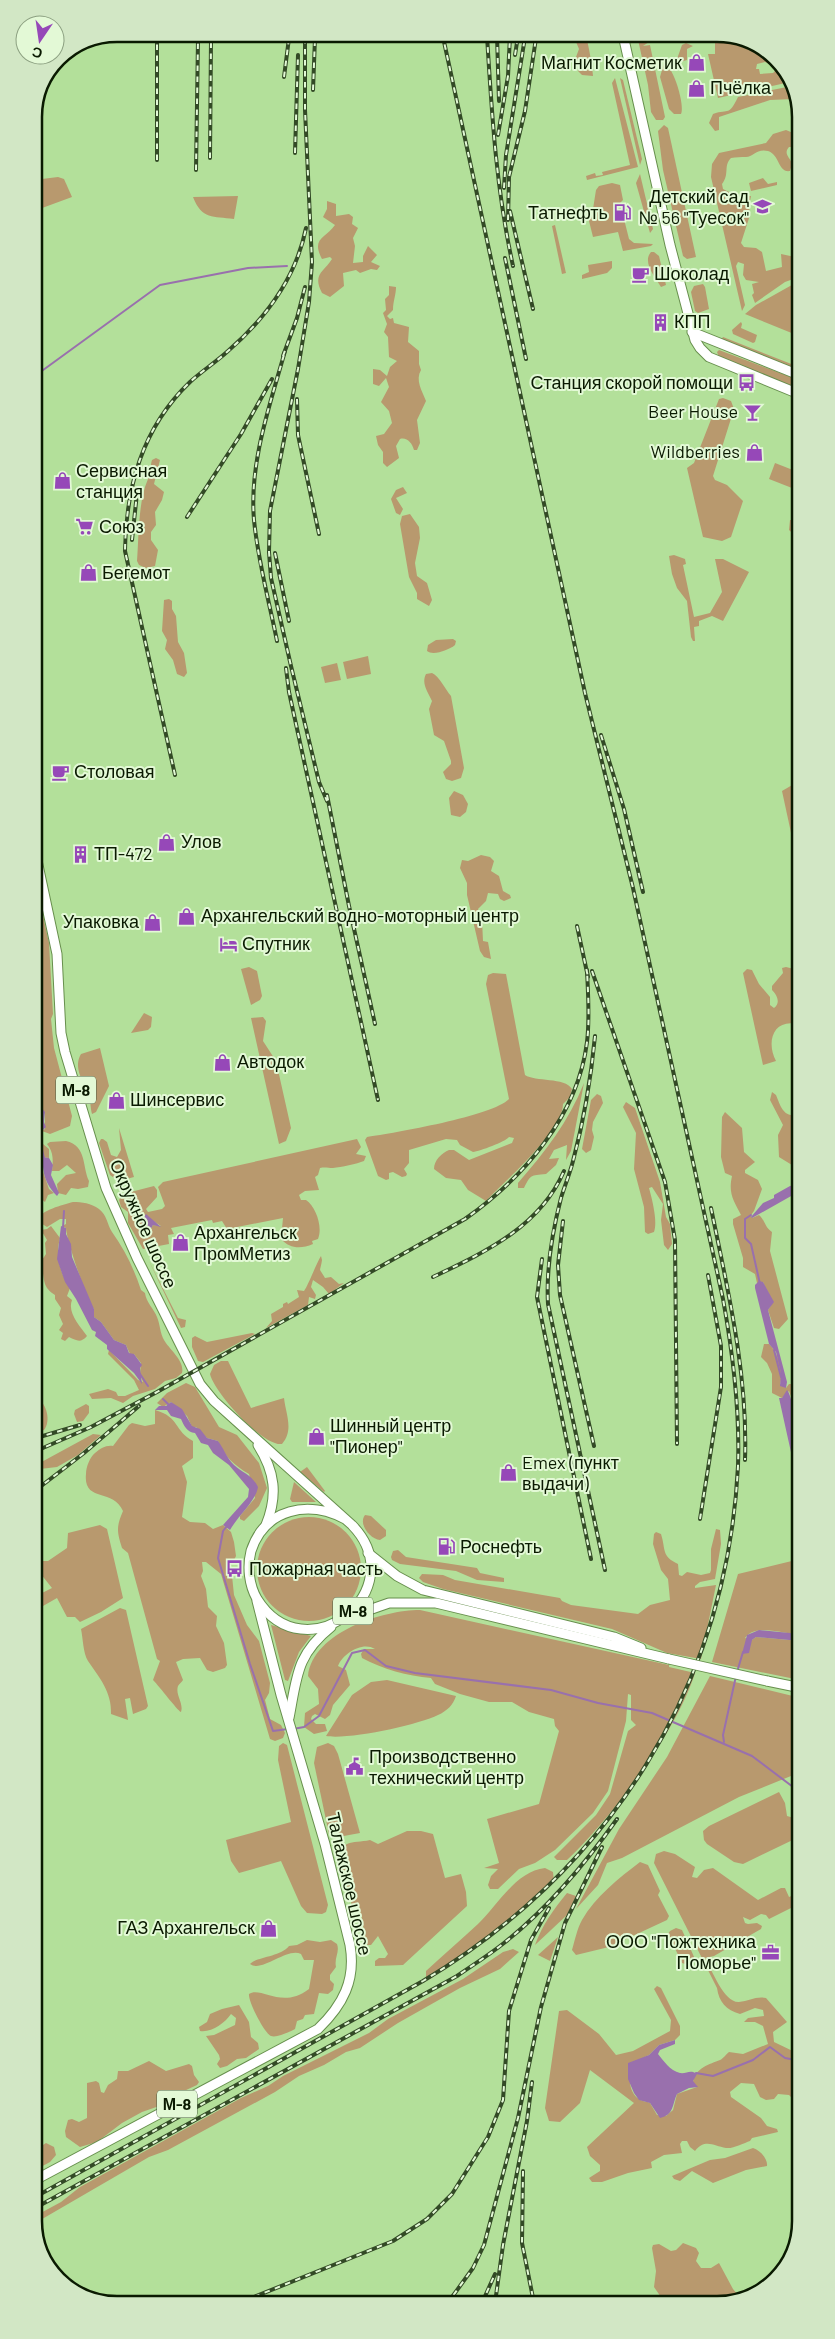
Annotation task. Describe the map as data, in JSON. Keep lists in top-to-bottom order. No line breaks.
{"streets":{"main road":["М-8","Окружное шоссе","Талажское шоссе"]},"crossings":[["М-8","Окружное шоссе"],["М-8","Талажское шоссе"]],"places":{"shop":["Магнит Косметик","Пчёлка","Wildberries","Сервисная станция","Бегемот","Улов","Архангельский водно-моторный центр","Упаковка","Автодок","Шинсервис","Архангельск ПромМетиз","Шинный центр \"Пионер\"","Emex (пункт выдачи)","ГАЗ Архангельск"],"school or university":["Детский сад № 56 \"Туесок\""],"fuel station":["Татнефть","Роснефть"],"cafe":["Шоколад","Столовая"],"building":["КПП","ТП-472"],"bus stop":["Станция скорой помощи","Пожарная часть"],"bar":["Beer House"],"supermarket":["Союз"],"hotel":["Спутник"],"public building":["Производственно технический центр"],"office":["ООО \"Пожтехника Поморье\""]},"north":"bottom"}
